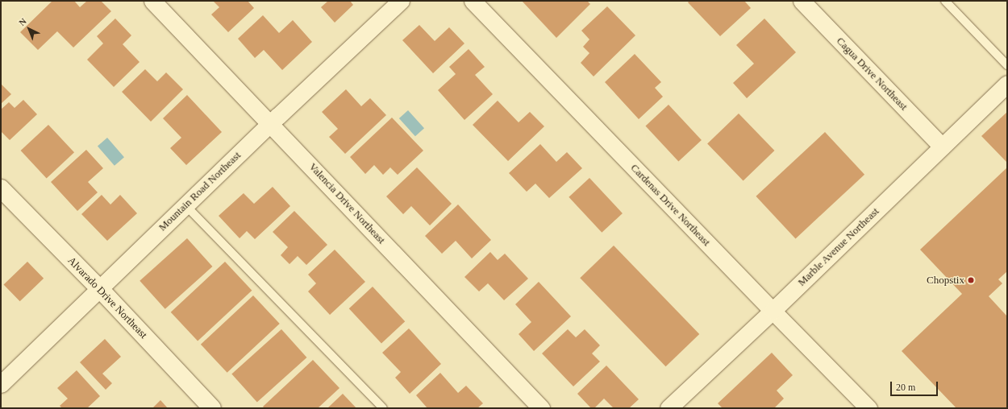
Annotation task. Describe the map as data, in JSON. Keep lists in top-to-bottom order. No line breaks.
{"streets":{"street":["Cagua Drive Northeast","Mountain Road Northeast","Valencia Drive Northeast","Cardenas Drive Northeast","Marble Avenue Northeast","Alvarado Drive Northeast"]},"crossings":[["Cagua Drive Northeast","Marble Avenue Northeast"],["Mountain Road Northeast","Valencia Drive Northeast"],["Mountain Road Northeast","Alvarado Drive Northeast"],["Cardenas Drive Northeast","Marble Avenue Northeast"]],"places":["Chopstix"],"scale_bar":"20 m","north":"top left"}
